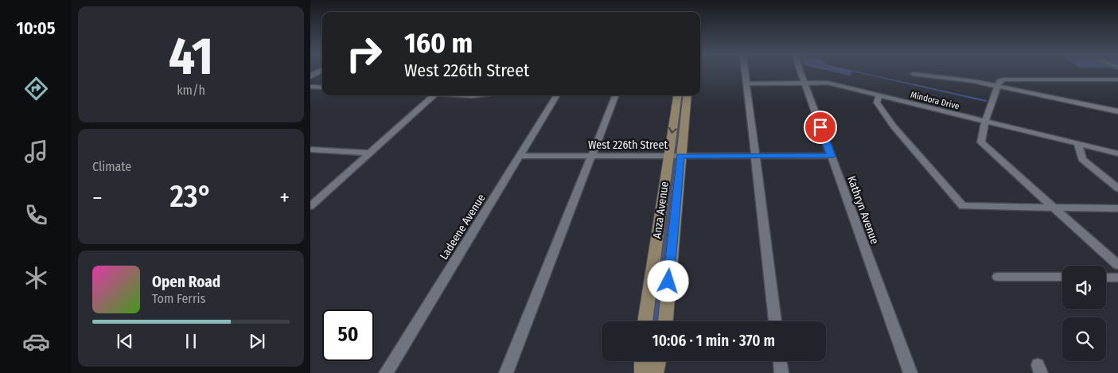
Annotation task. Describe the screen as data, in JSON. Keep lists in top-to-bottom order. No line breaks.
{"streets":{"main road":["Anza Avenue"],"street":["Mindora Drive","West 226th Street","Kathryn Avenue","Ladeene Avenue"]},"crossings":[["Mindora Drive","Kathryn Avenue"],["West 226th Street","Anza Avenue"],["West 226th Street","Kathryn Avenue"],["West 226th Street","Ladeene Avenue"]],"page":{"tabs":"10:05","tile":[["41","km/h"],"Climate"],"turn":["160 m","West 226th Street"],"heat":["−","23°","+"],"song":["Open Road","Tom Ferris"],"limit":"50","trip":"10:06 · 1 min · 370 m"}}
